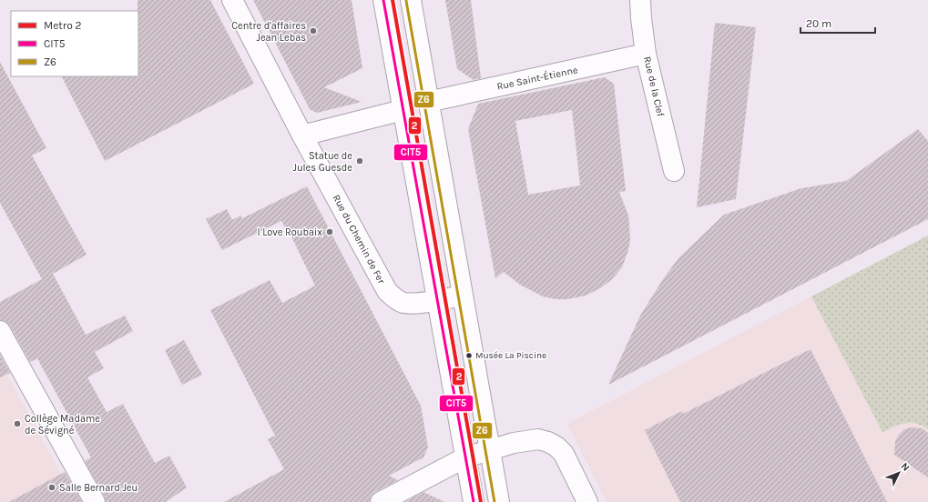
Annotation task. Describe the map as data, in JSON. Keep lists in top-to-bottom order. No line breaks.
{"streets":{"street":["Rue Saint-Étienne","Rue de la Clef","Rue du Chemin de Fer"]},"crossings":[["Rue Saint-Étienne","Rue de la Clef"]],"places":["Centre d'affaires Jean Lebas","Statue de Jules Guesde","I Love Roubaix","Musée La Piscine","Collège Madame de Sévigné","Salle Bernard Jeu"],"lines":["metro line 2","transit line CIT5","transit line Z6"],"legend":["Metro 2","CIT5","Z6"],"scale_bar":"20 m","north":"top right"}
